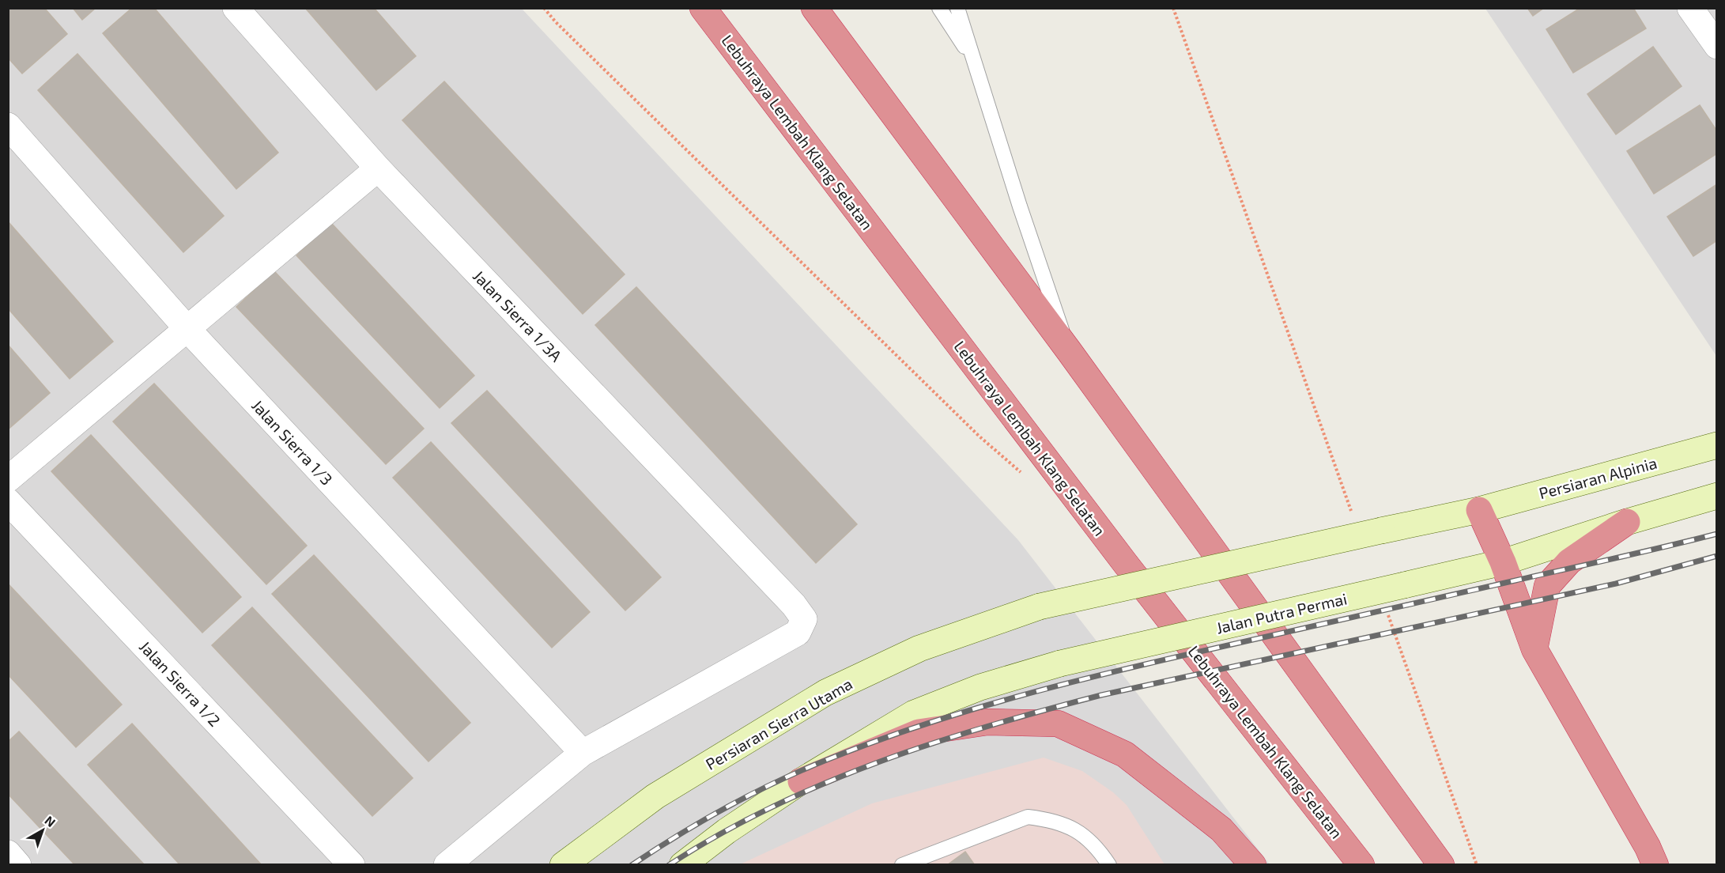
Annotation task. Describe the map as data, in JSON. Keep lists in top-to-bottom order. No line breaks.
{"streets":{"highway":["Lebuhraya Lembah Klang Selatan"],"main road":["Persiaran Alpinia","Jalan Putra Permai","Persiaran Sierra Utama"],"street":["Jalan Sierra 1/3A","Jalan Sierra 1/3","Jalan Sierra 1/2"]},"crossings":[["Jalan Sierra 1/3A","Jalan Sierra 1/3"],["Persiaran Alpinia","Persiaran Sierra Utama"]],"north":"top right"}
